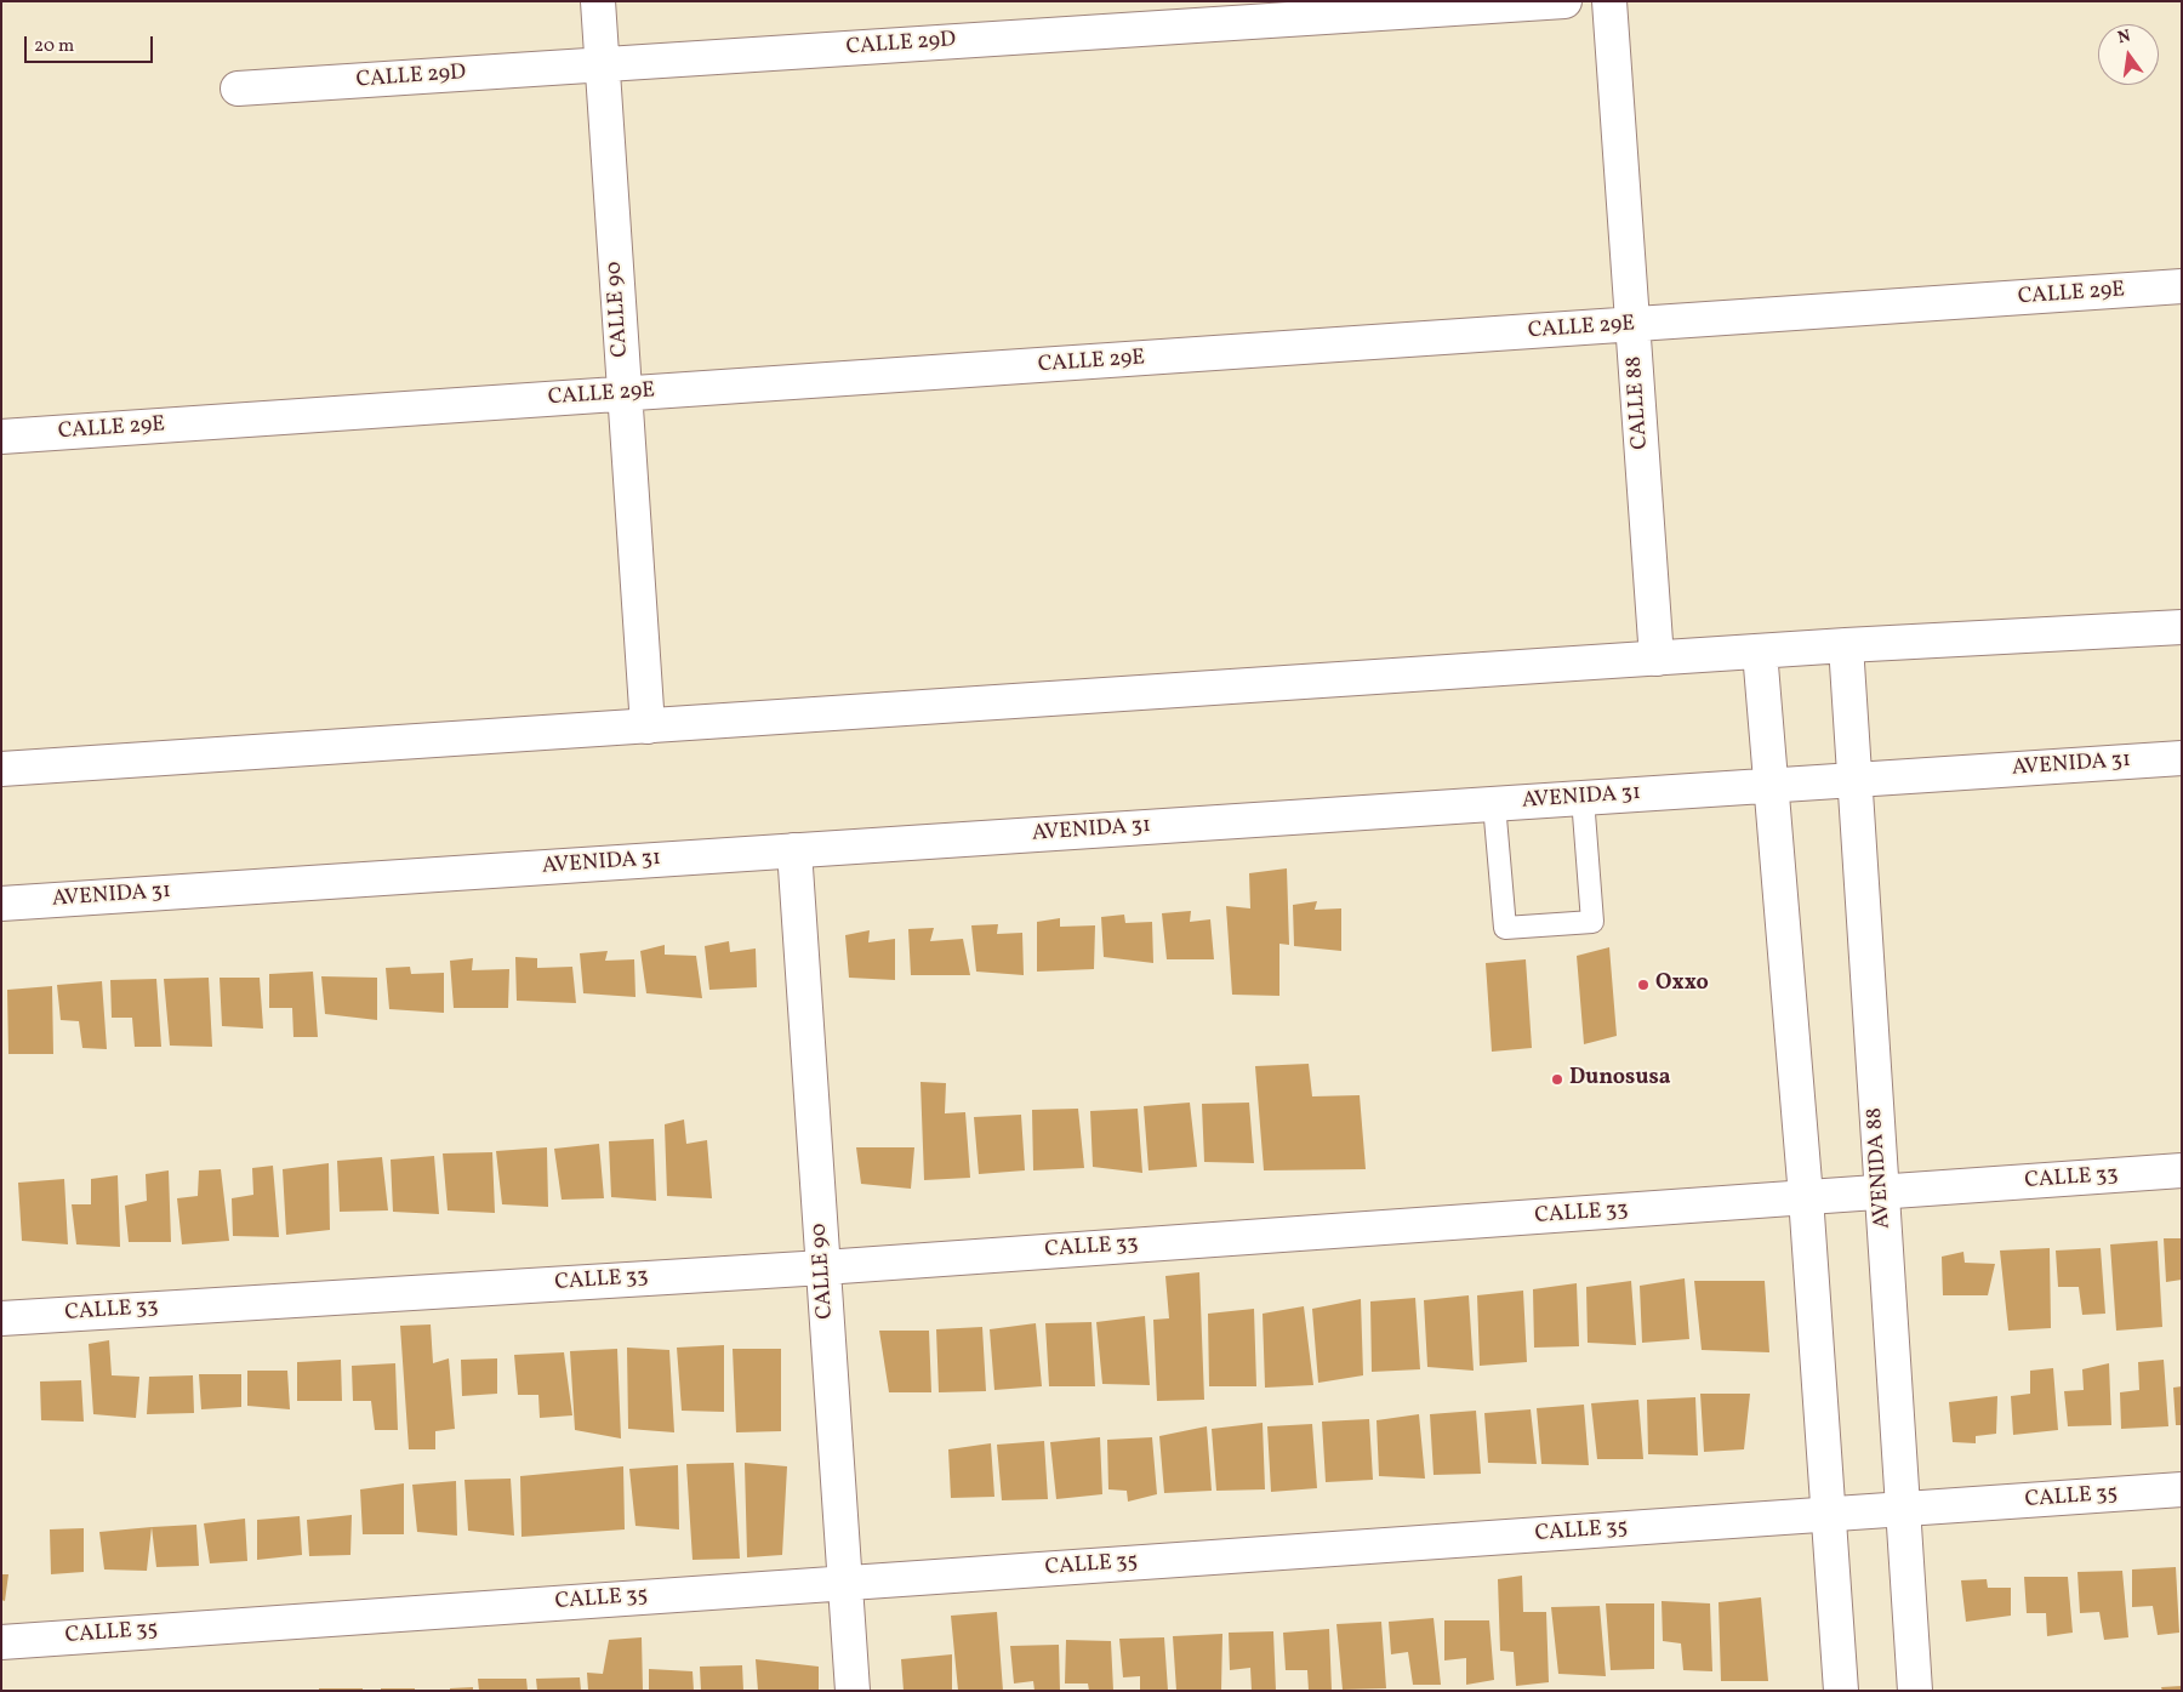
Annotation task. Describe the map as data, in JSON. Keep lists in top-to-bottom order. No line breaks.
{"streets":{"street":["CALLE 29D","CALLE 29E","CALLE 90","CALLE 88","AVENIDA 31","AVENIDA 88","CALLE 33","CALLE 35"]},"crossings":[["CALLE 29D","CALLE 90"],["CALLE 29E","CALLE 90"],["CALLE 29E","CALLE 88"],["CALLE 90","AVENIDA 31"],["CALLE 90","CALLE 33"],["CALLE 90","CALLE 35"],["AVENIDA 31","AVENIDA 88"],["AVENIDA 88","CALLE 33"],["AVENIDA 88","CALLE 35"]],"places":["Oxxo","Dunosusa"],"scale_bar":"20 m","north":"top"}
